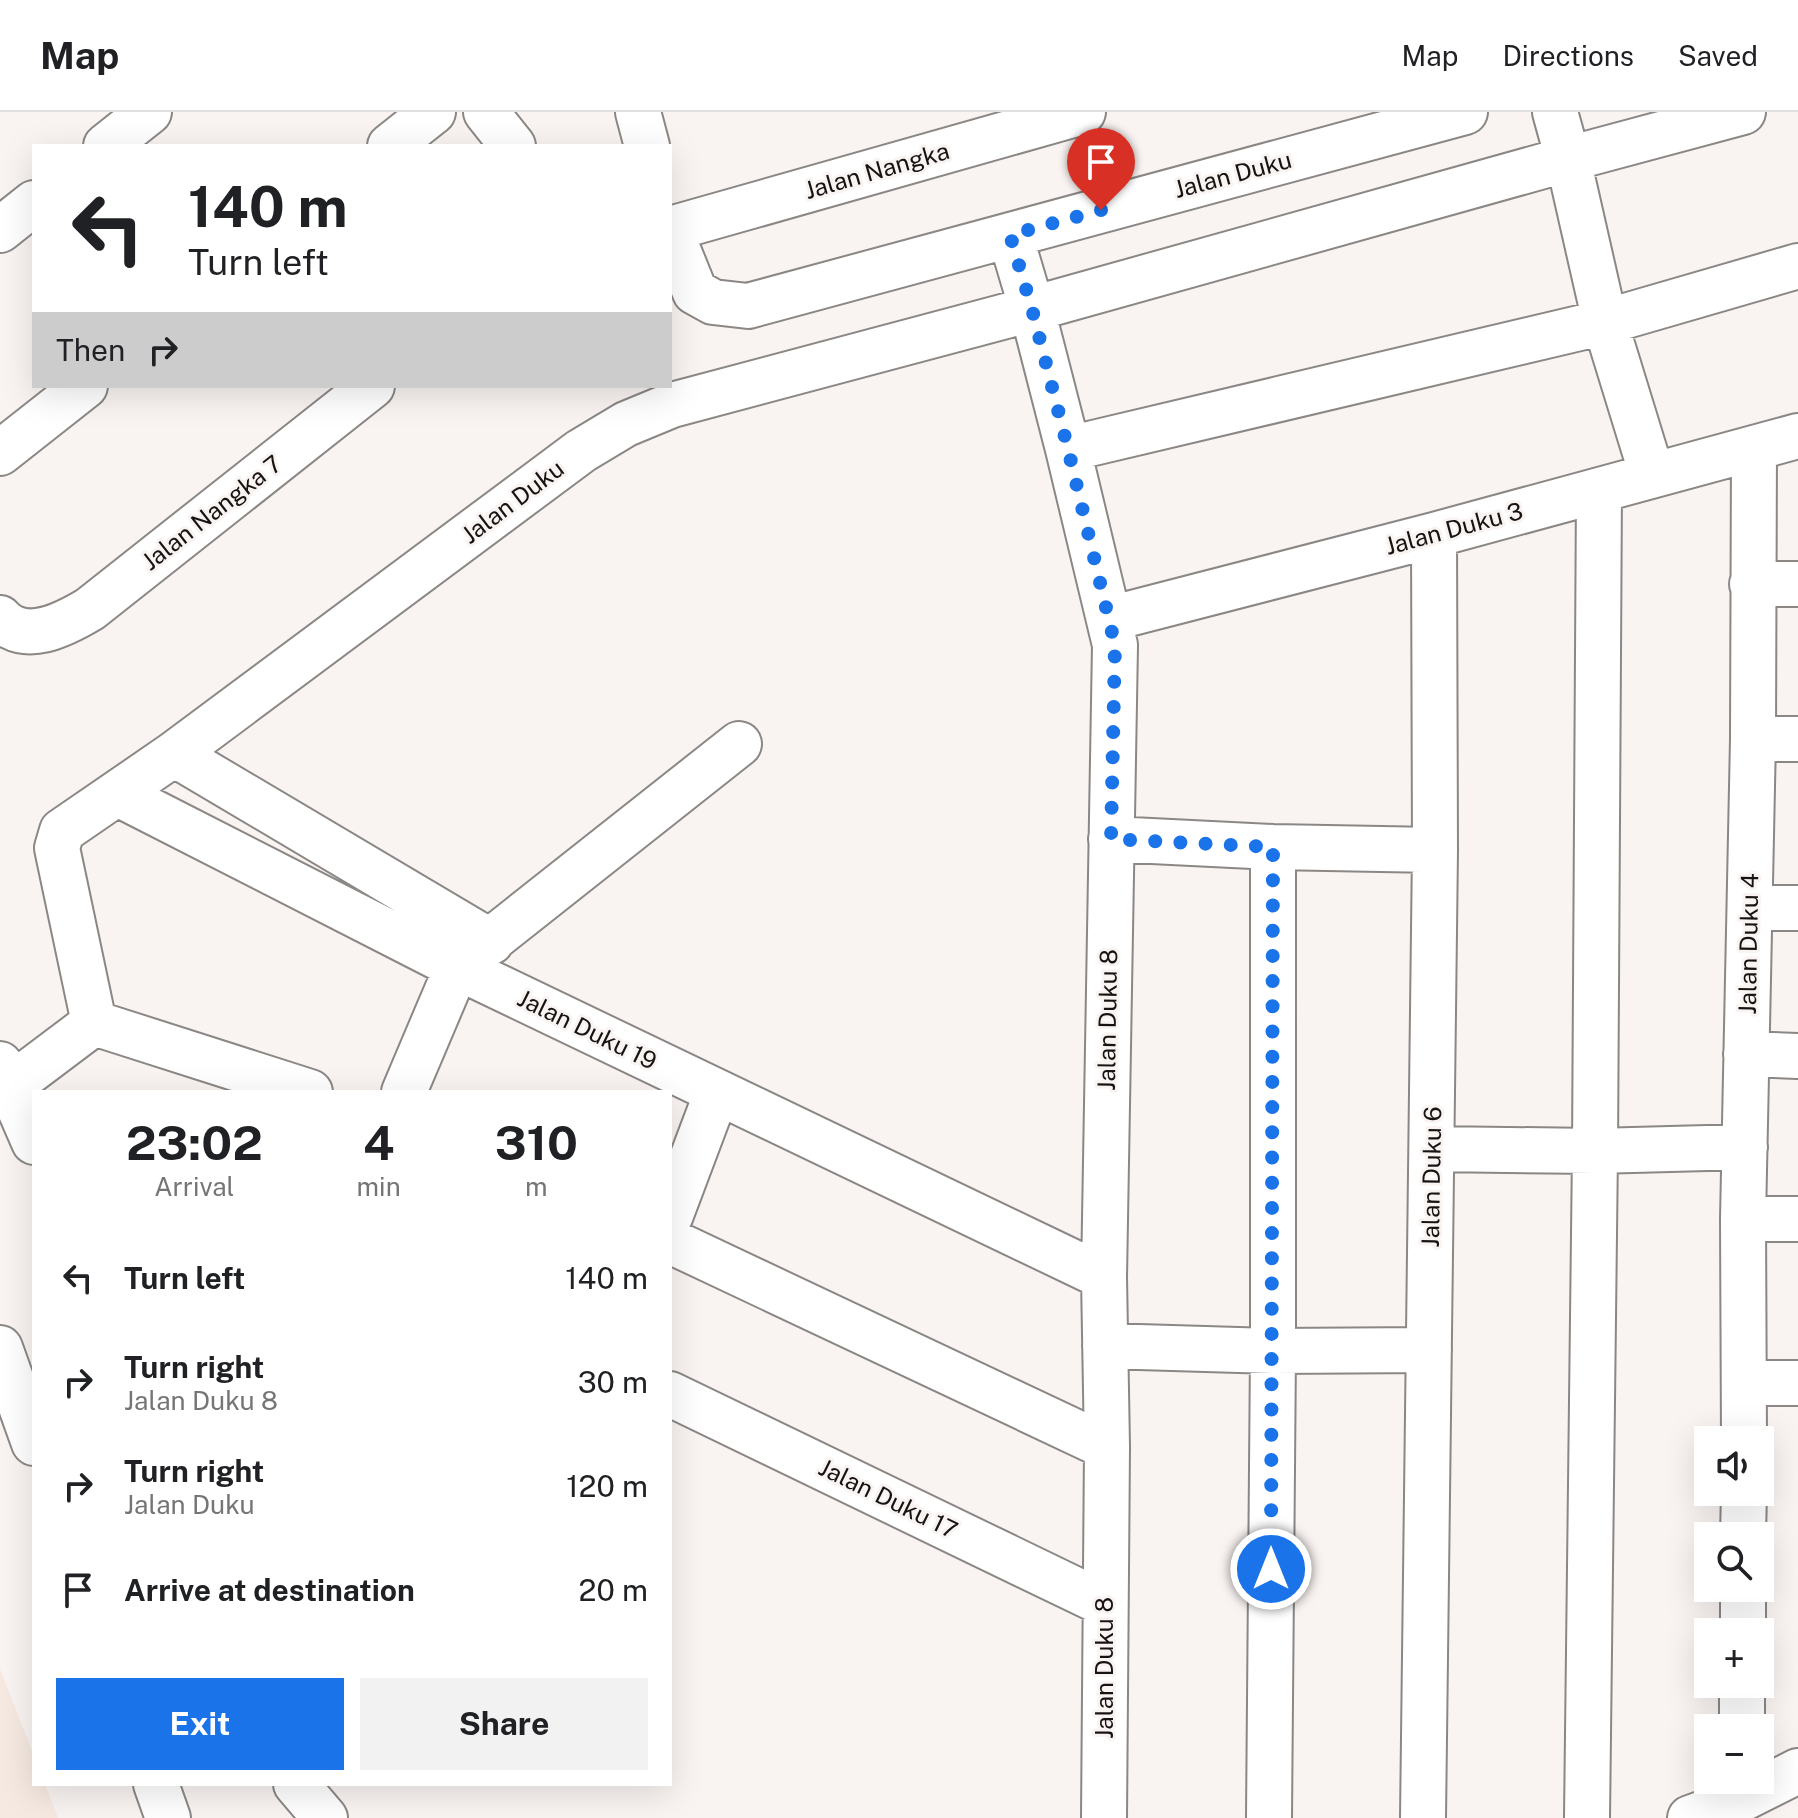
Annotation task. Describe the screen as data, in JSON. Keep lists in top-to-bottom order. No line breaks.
{"streets":{"main road":["Jalan Nangka","Jalan Duku","Jalan Nangka 7","Jalan Duku 3","Jalan Duku 4","Jalan Duku 8","Jalan Duku 19","Jalan Duku 6","Jalan Duku 17"]},"crossings":[["Jalan Duku","Jalan Duku 8"],["Jalan Duku","Jalan Duku 19"],["Jalan Duku 3","Jalan Duku 4"],["Jalan Duku 3","Jalan Duku 8"],["Jalan Duku 3","Jalan Duku 6"],["Jalan Duku 8","Jalan Duku 19"],["Jalan Duku 8","Jalan Duku 17"]],"page":{"header":"Map","nav":["Map","Directions","Saved"],"turn":["140 m","Turn left"],"then":"Then","eta":["23:02","Arrival","4","min","310","m"],"list":[{"name":"Turn left","value":"140 m"},{"name":"Turn right","note":"Jalan Duku 8","value":"30 m"},{"name":"Turn right","note":"Jalan Duku","value":"120 m"},{"name":"Arrive at destination","value":"20 m"}],"map_buttons":["+","−"],"buttons":["Exit","Share"]}}
